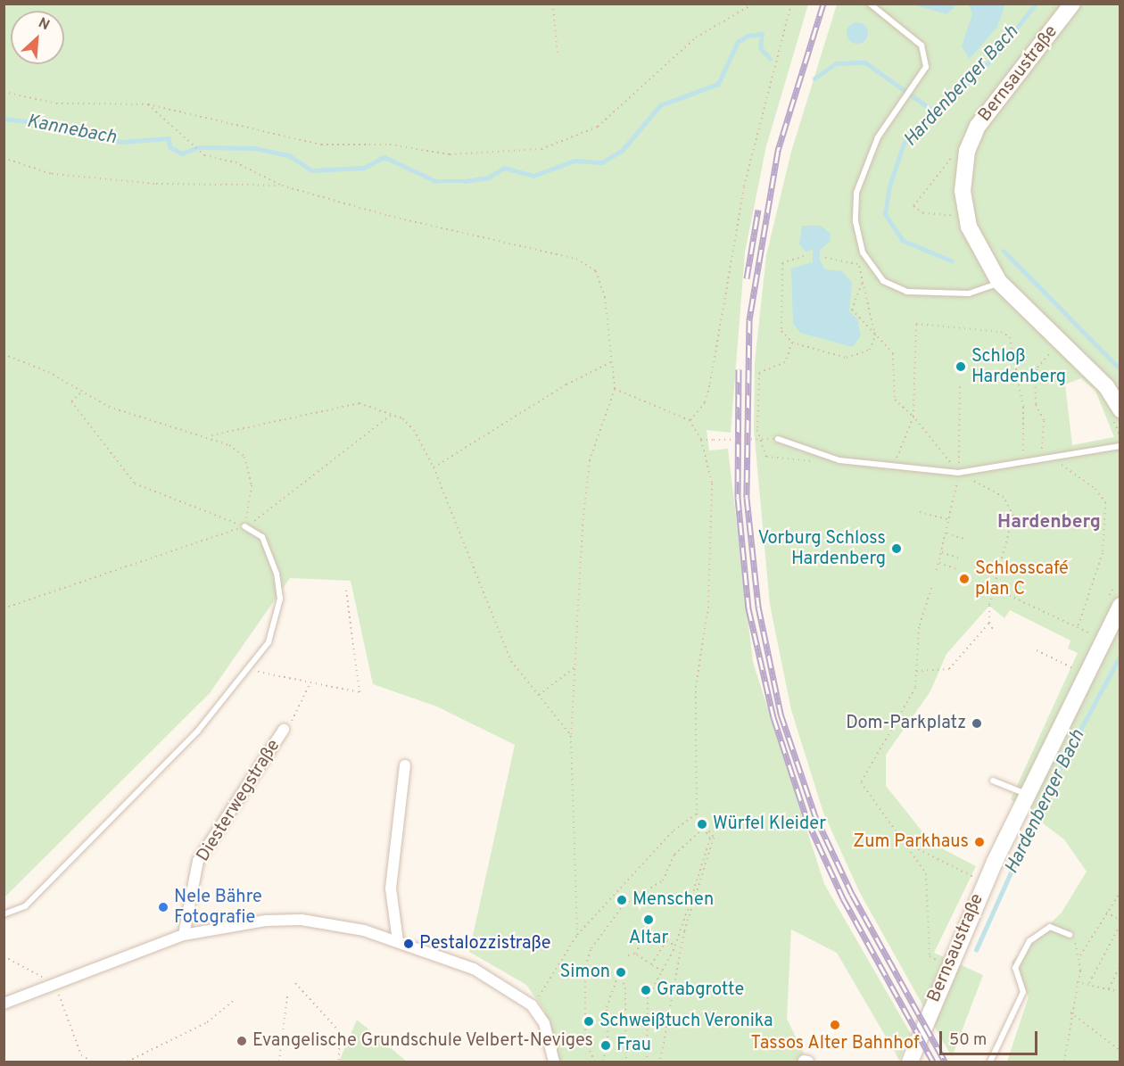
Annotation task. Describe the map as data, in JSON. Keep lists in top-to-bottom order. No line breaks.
{"streets":{"main road":["Bernsaustraße"],"street":["Diesterwegstraße"]},"districts":["Hardenberg"],"water":["Hardenberger Bach","Kannebach"],"places":["Schloß Hardenberg","Vorburg Schloss Hardenberg","Schlosscafé plan C","Dom-Parkplatz","Würfel Kleider","Zum Parkhaus","Menschen","Nele Bähre Fotografie","Altar","Pestalozzistraße","Simon","Grabgrotte","Schweißtuch Veronika","Tassos Alter Bahnhof","Evangelische Grundschule Velbert-Neviges","Frau"],"scale_bar":"50 m","north":"top right"}
